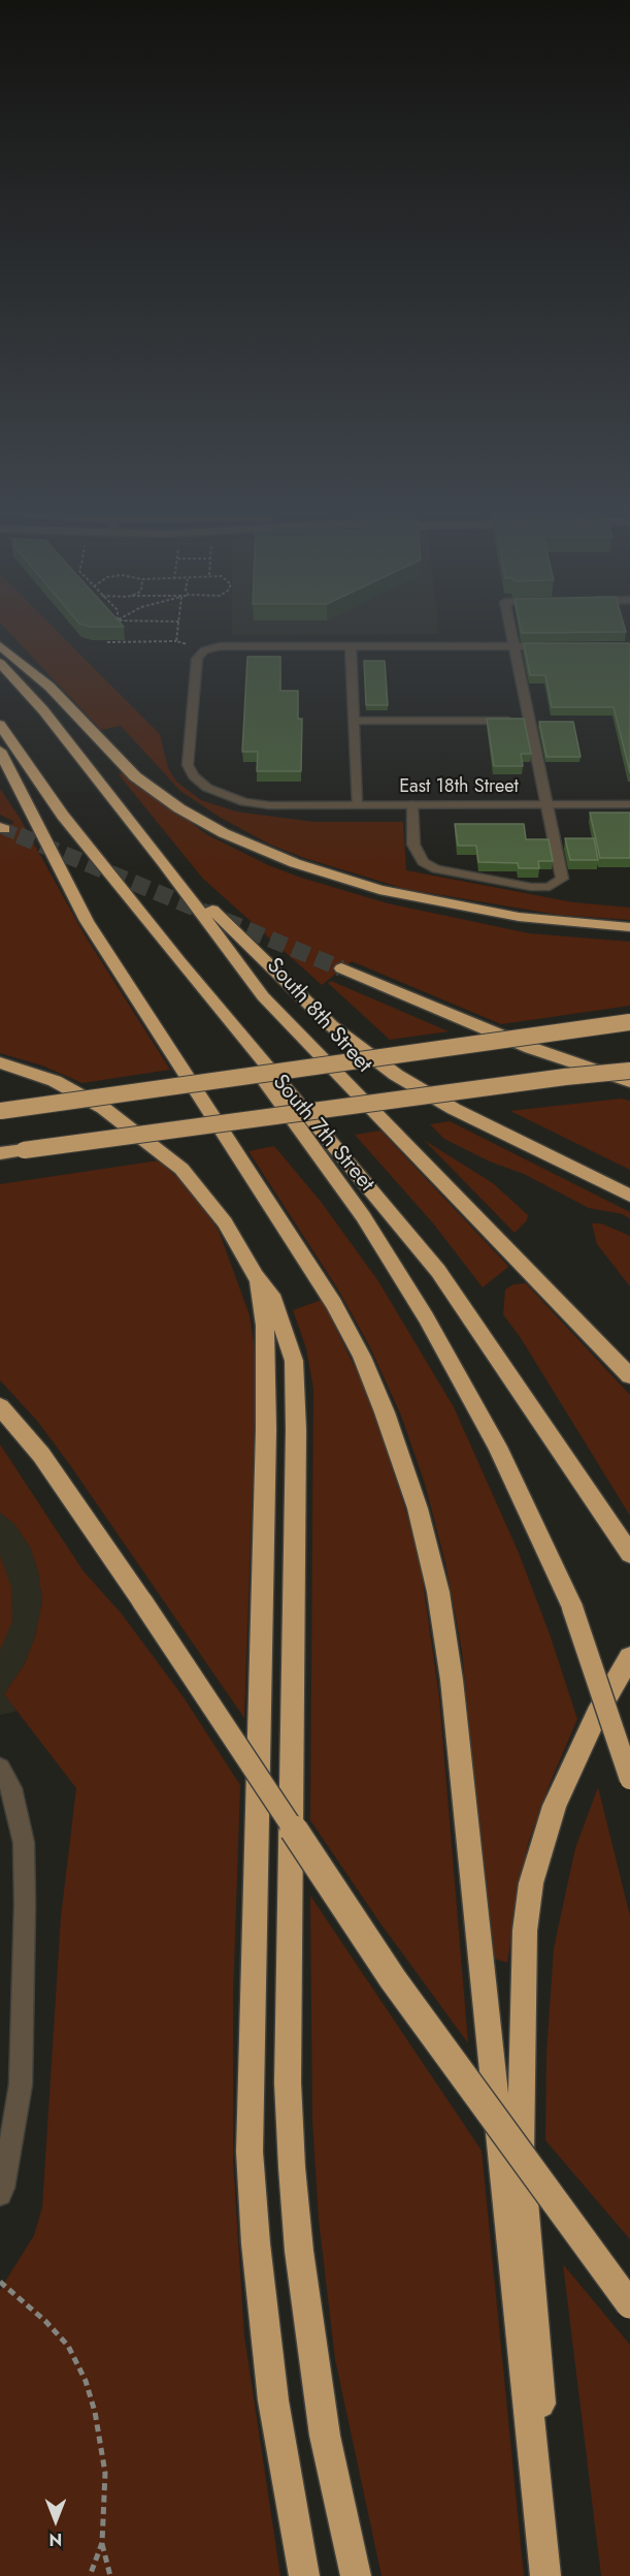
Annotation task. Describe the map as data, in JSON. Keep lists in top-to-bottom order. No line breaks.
{"streets":{"highway":["South 8th Street","South 7th Street"],"street":["East 18th Street"]},"north":"bottom"}
